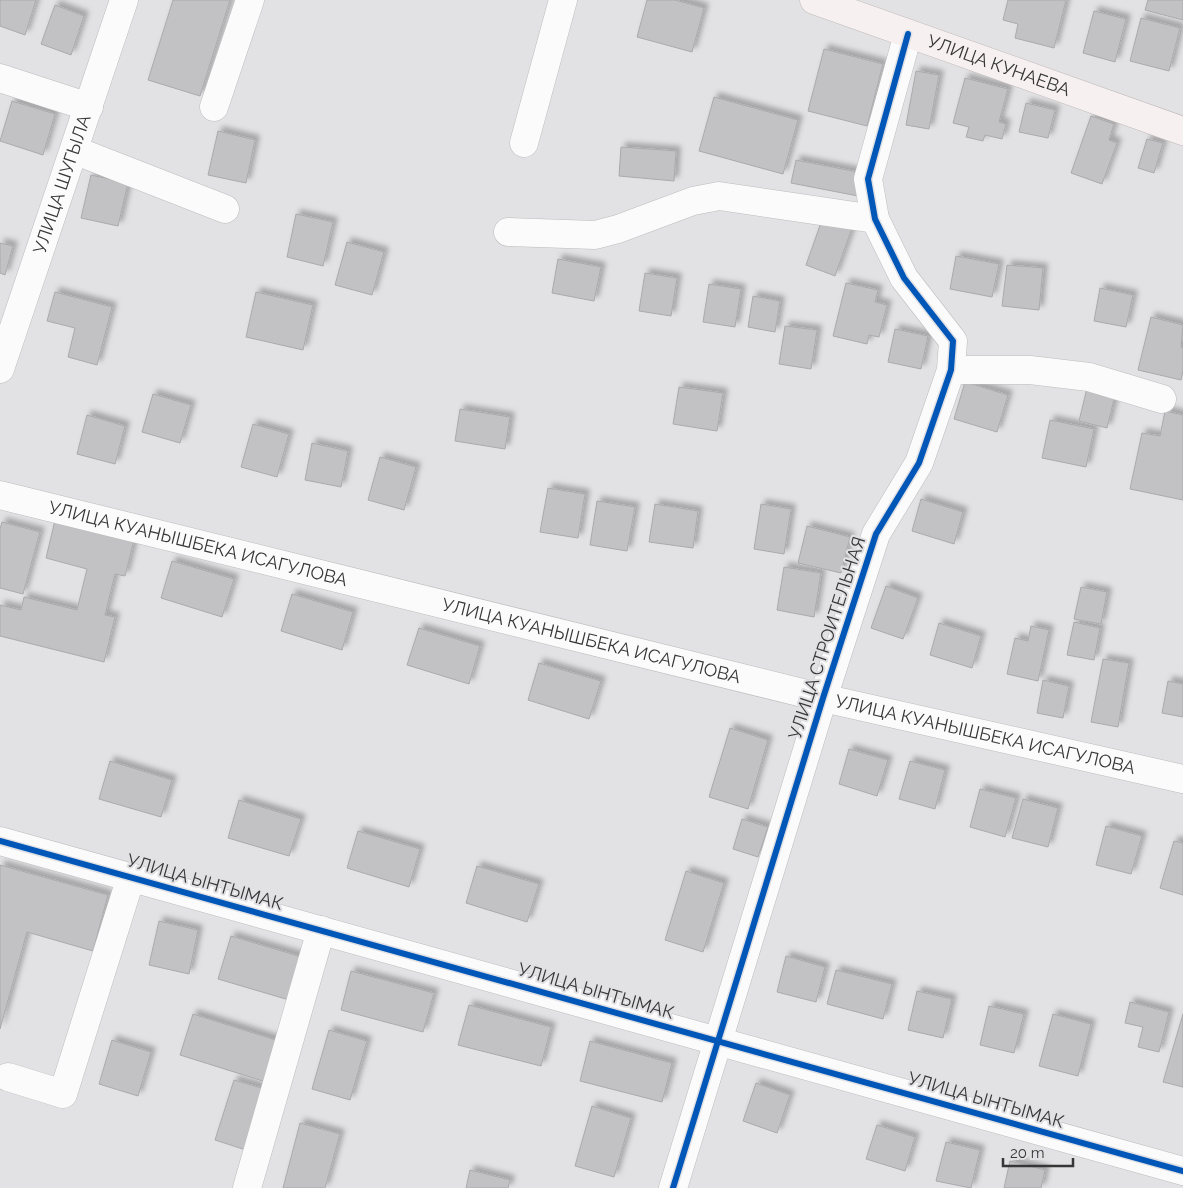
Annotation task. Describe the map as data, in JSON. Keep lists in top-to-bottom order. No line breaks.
{"streets":{"main road":["УЛИЦА КУНАЕВА"],"street":["УЛИЦА ШУГЫЛА","УЛИЦА КУАНЫШБЕКА ИСАГУЛОВА","УЛИЦА СТРОИТЕЛЬНАЯ","УЛИЦА ЫНТЫМАК"]},"crossings":[["УЛИЦА КУНАЕВА","УЛИЦА СТРОИТЕЛЬНАЯ"],["УЛИЦА КУАНЫШБЕКА ИСАГУЛОВА","УЛИЦА СТРОИТЕЛЬНАЯ"],["УЛИЦА СТРОИТЕЛЬНАЯ","УЛИЦА ЫНТЫМАК"]],"scale_bar":"20 m"}
